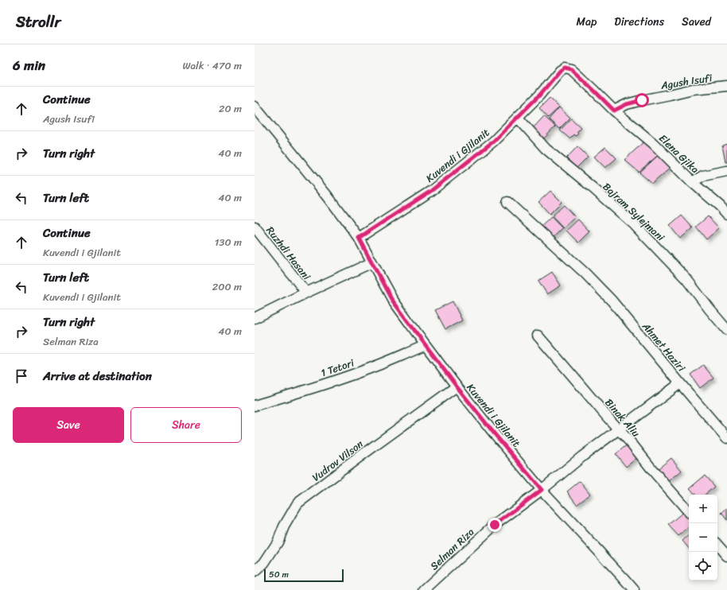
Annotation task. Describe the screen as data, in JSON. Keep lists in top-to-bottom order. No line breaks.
{"streets":{"street":["Agush Isufi","Elena Gjika","Kuvendi i Gjilanit","Bajram Sylejmani","Ruzhdi Hasani","Ahmet Haziri","1 Tetori","Binak Aliu","Vudrov Vilson","Selman Riza"]},"crossings":[["Agush Isufi","Elena Gjika"],["Elena Gjika","Kuvendi i Gjilanit"],["Elena Gjika","Bajram Sylejmani"],["Kuvendi i Gjilanit","Bajram Sylejmani"],["Kuvendi i Gjilanit","Ahmet Haziri"],["Kuvendi i Gjilanit","1 Tetori"],["Kuvendi i Gjilanit","Vudrov Vilson"],["Kuvendi i Gjilanit","Selman Riza"],["Ahmet Haziri","Binak Aliu"],["Ahmet Haziri","Selman Riza"]],"scale_bar":"50 m","page":{"header":"Strollr","nav":["Map","Directions","Saved"],"heading":["6 min","Walk · 470 m"],"list":[["Continue","Agush Isufi","20 m"],["Turn right","40 m"],["Turn left","40 m"],["Continue","Kuvendi i Gjilanit","130 m"],["Turn left","Kuvendi i Gjilanit","200 m"],["Turn right","Selman Riza","40 m"],"Arrive at destination"],"buttons":["Save","Share"],"map_buttons":["+","−"],"scale":"50 m"}}
